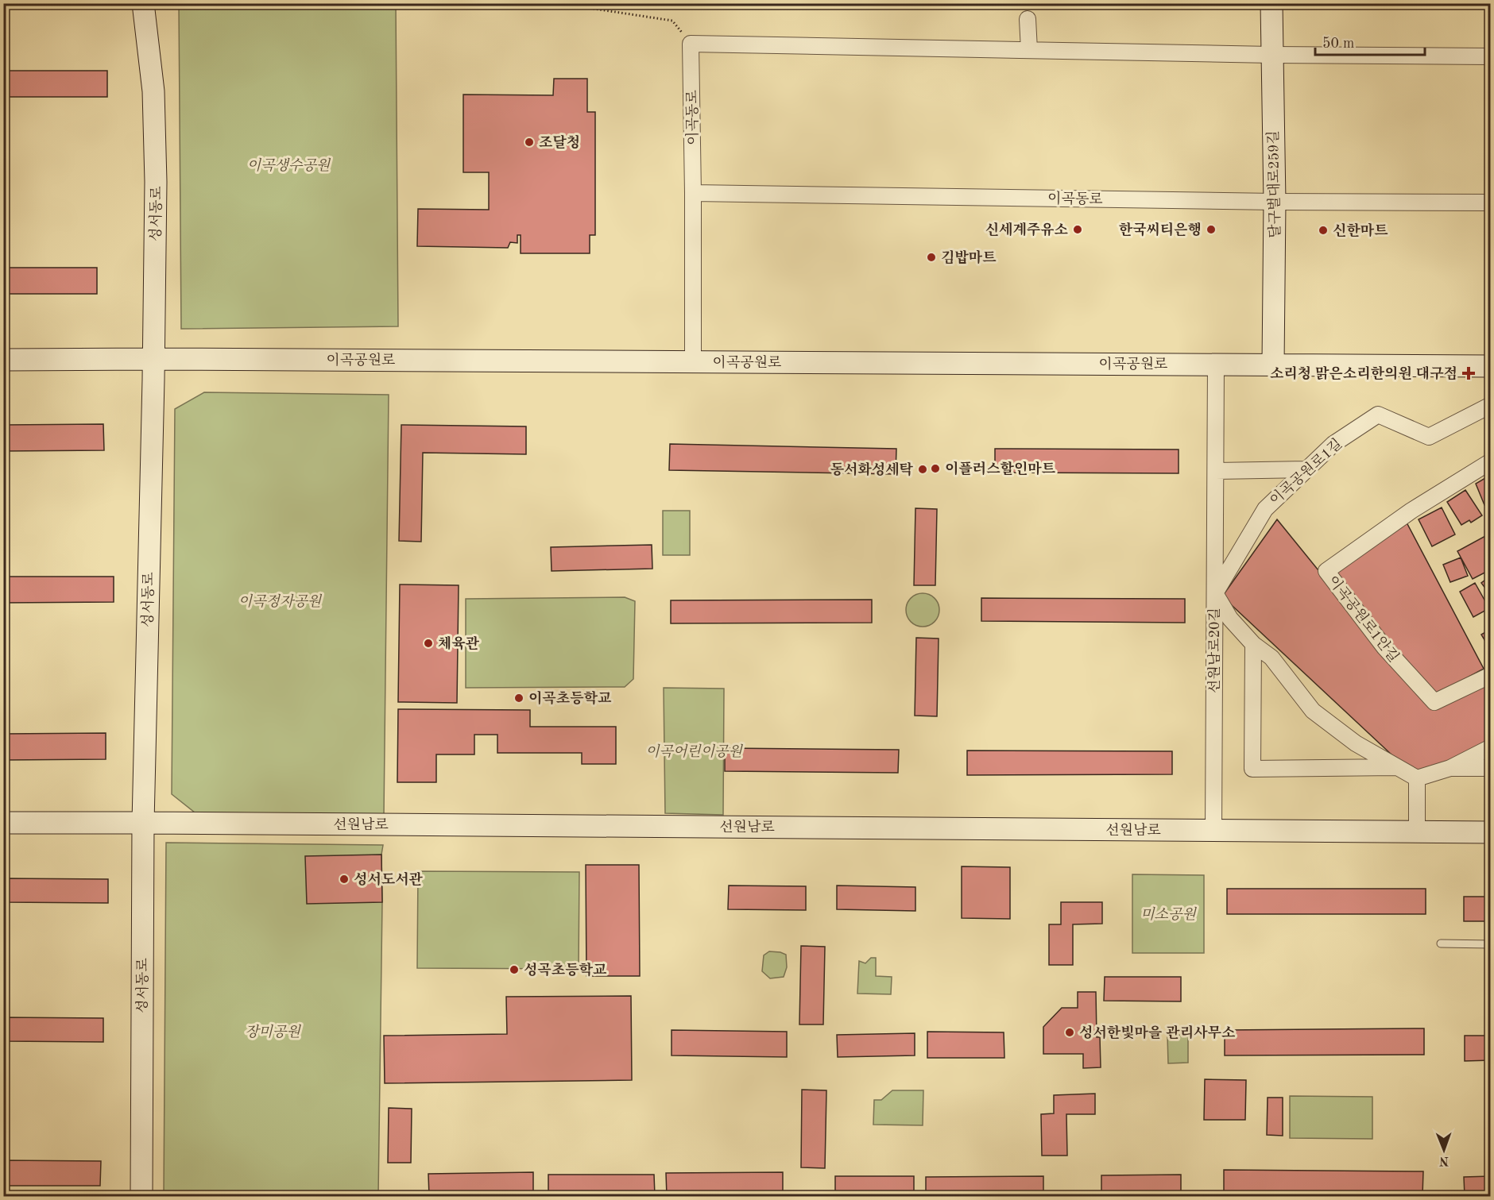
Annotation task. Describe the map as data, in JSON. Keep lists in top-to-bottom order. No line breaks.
{"streets":{"main road":["달구벌대로259길","성서동로","이곡공원로","선원남로"],"street":["이곡동로","이곡공원로1길","이곡공원로1안길","선원남로20길"]},"crossings":[["이곡동로","달구벌대로259길"],["달구벌대로259길","이곡공원로"],["성서동로","이곡공원로"],["성서동로","선원남로"],["이곡공원로","선원남로20길"],["이곡공원로1길","선원남로20길"],["선원남로20길","선원남로"]],"parks":["이곡생수공원","이곡정자공원","이곡어린이공원","미소공원","장미공원"],"places":{"other":["조달청","신세계주유소","한국씨티은행","신한마트","김밥마트","이플러스할인마트","동서화성세탁","체육관","이곡초등학교","성서도서관","성곡초등학교","성서한빛마을 관리사무소"],"health":["소리청 맑은소리한의원 대구점"]},"scale_bar":"50 m","north":"bottom"}
